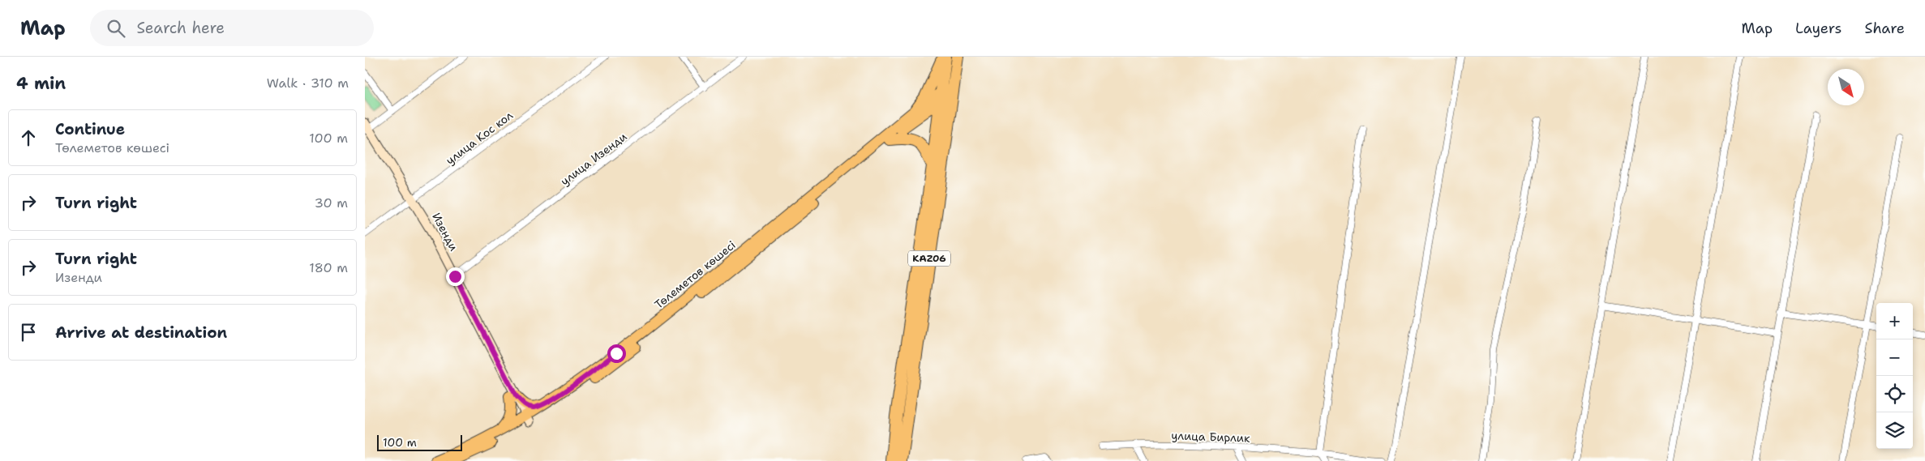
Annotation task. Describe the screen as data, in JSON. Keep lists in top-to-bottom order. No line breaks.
{"streets":{"highway":["KАZ06"],"main road":["Төлеметов көшесі"],"street":["улица Кос кол","улица Изенди","Изенди","улица Бирлик"]},"crossings":[["улица Кос кол","Изенди"],["улица Изенди","Изенди"],["Изенди","Төлеметов көшесі"],["KАZ06","Төлеметов көшесі"]],"scale_bar":"100 m","north":"bottom right","page":{"header":"Map","search":"Search here","nav":["Map","Layers","Share"],"heading":["4 min","Walk · 310 m"],"list":[["Continue","Төлеметов көшесі","100 m"],["Turn right","30 m"],["Turn right","Изенди","180 m"],"Arrive at destination"],"map_buttons":["+","−"],"scale":"100 m"}}
